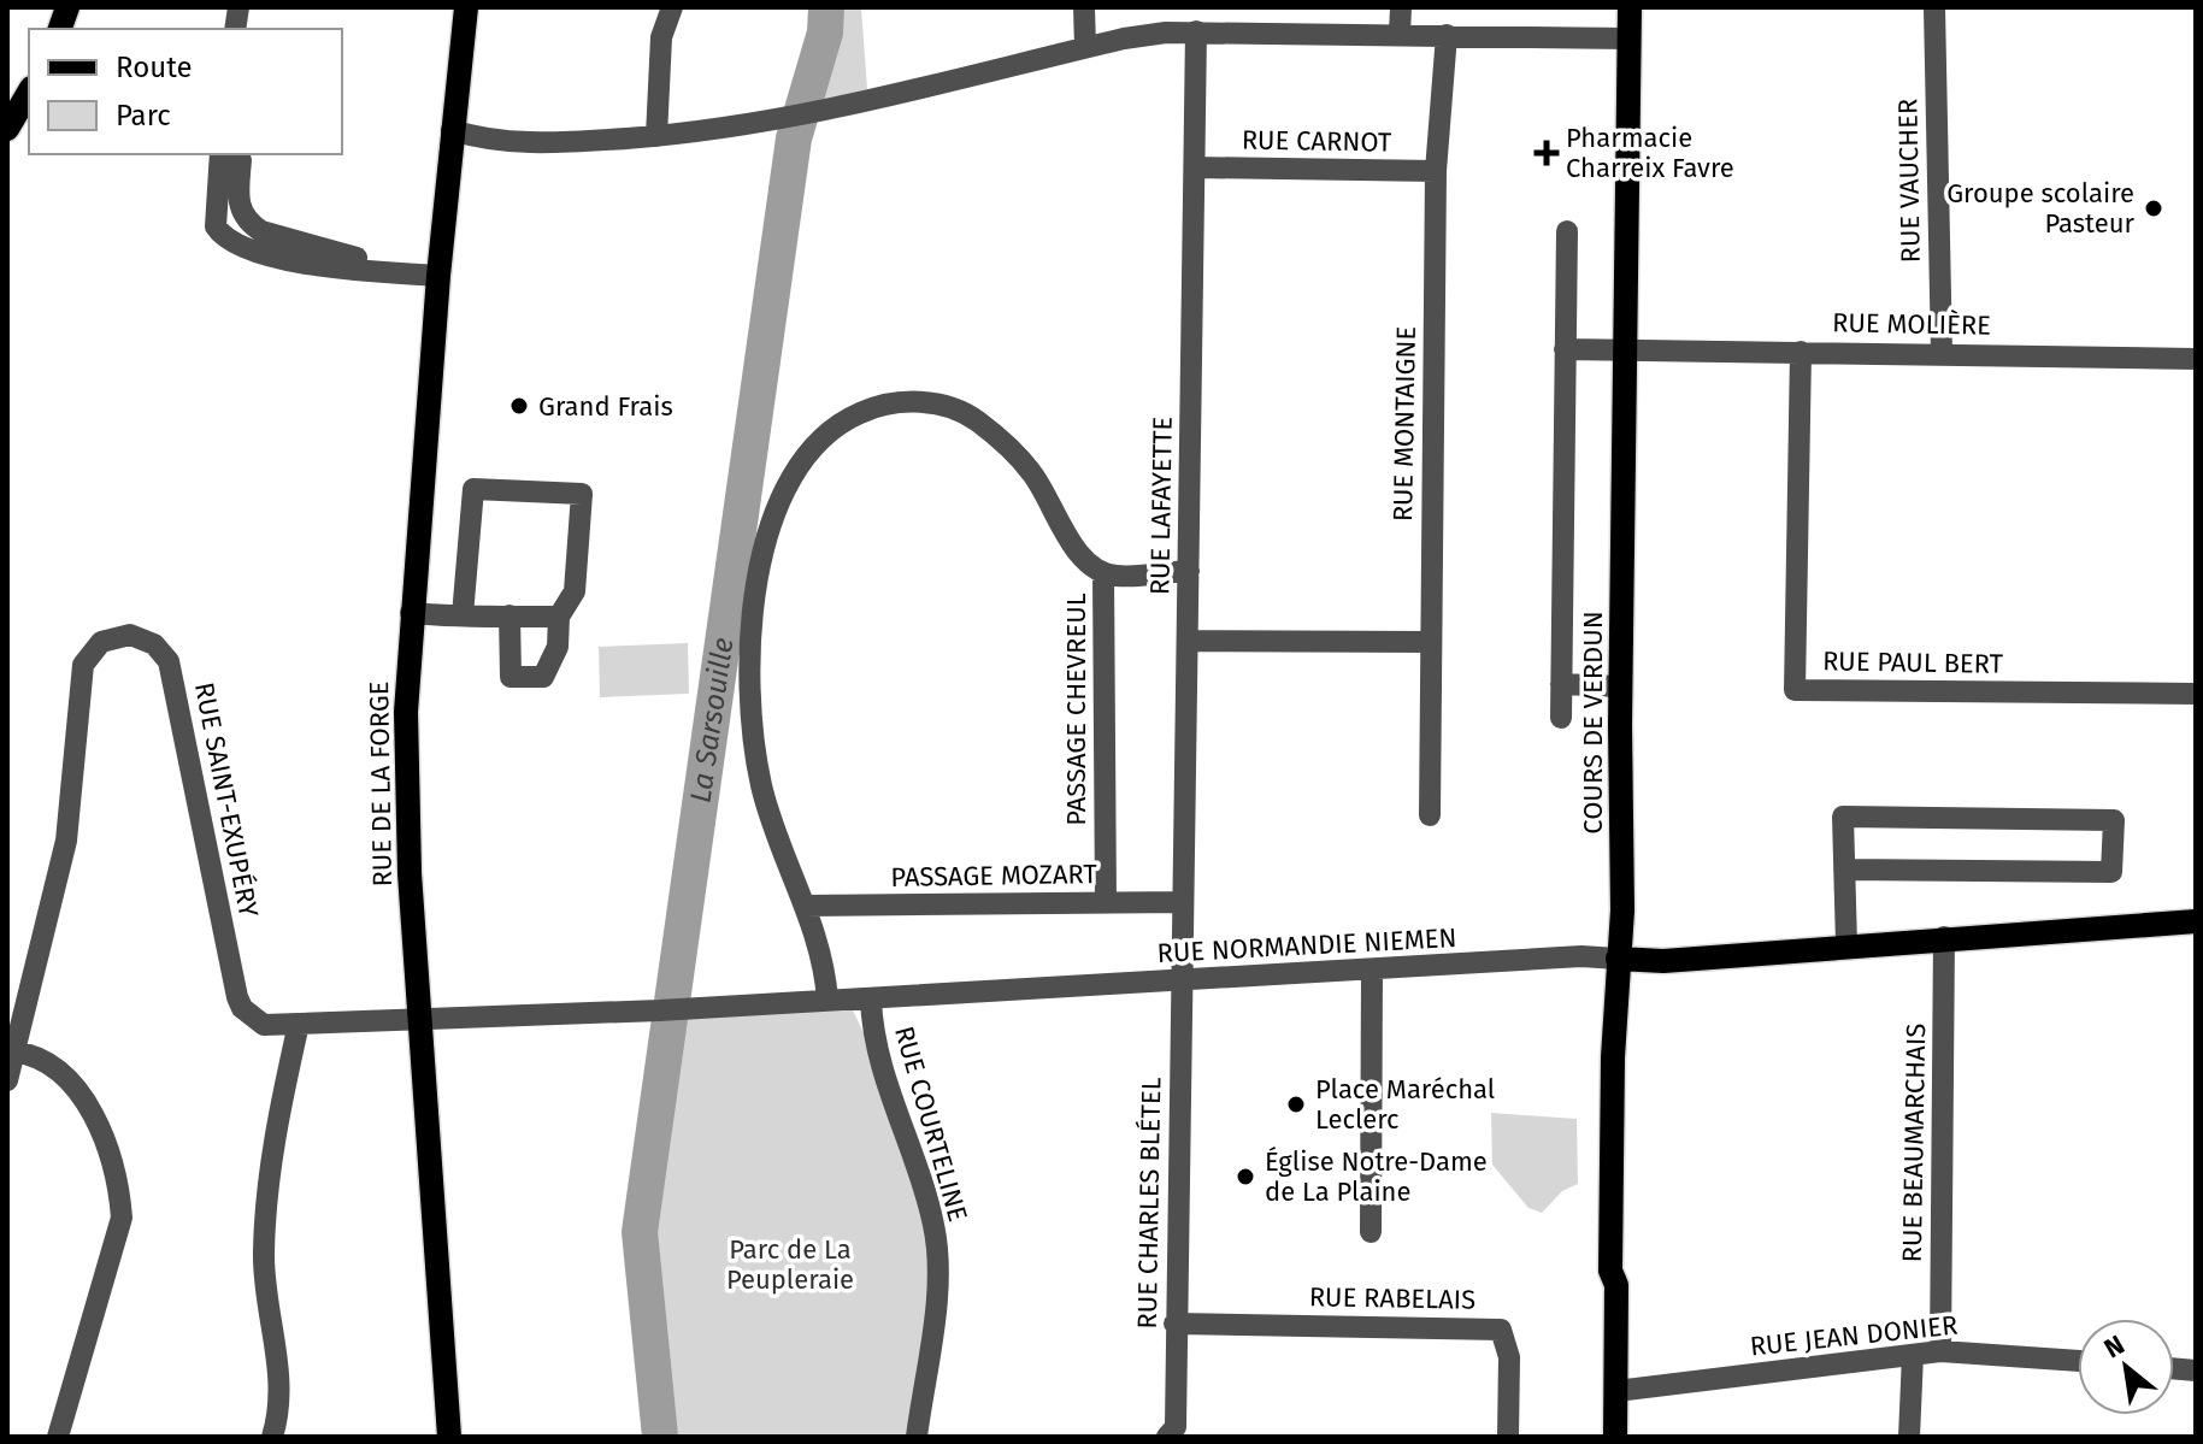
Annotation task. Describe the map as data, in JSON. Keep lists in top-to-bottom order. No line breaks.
{"streets":{"main road":["COURS DE VERDUN","RUE DE LA FORGE","RUE NORMANDIE NIEMEN"],"street":["RUE CARNOT","RUE VAUCHER","RUE MOLIÈRE","RUE MONTAIGNE","RUE LAFAYETTE","RUE PAUL BERT","PASSAGE CHEVREUL","RUE SAINT-EXUPÉRY","PASSAGE MOZART","RUE COURTELINE","RUE BEAUMARCHAIS","RUE CHARLES BLÉTEL","RUE RABELAIS","RUE JEAN DONIER"]},"crossings":[["RUE CARNOT","RUE MONTAIGNE"],["RUE CARNOT","RUE LAFAYETTE"],["RUE VAUCHER","RUE MOLIÈRE"],["RUE MOLIÈRE","RUE PAUL BERT"],["RUE MOLIÈRE","COURS DE VERDUN"],["RUE LAFAYETTE","PASSAGE MOZART"],["RUE LAFAYETTE","RUE NORMANDIE NIEMEN"],["RUE LAFAYETTE","RUE CHARLES BLÉTEL"],["PASSAGE CHEVREUL","PASSAGE MOZART"],["COURS DE VERDUN","RUE NORMANDIE NIEMEN"],["COURS DE VERDUN","RUE JEAN DONIER"],["RUE DE LA FORGE","RUE SAINT-EXUPÉRY"],["RUE DE LA FORGE","RUE NORMANDIE NIEMEN"],["RUE SAINT-EXUPÉRY","RUE NORMANDIE NIEMEN"],["RUE NORMANDIE NIEMEN","RUE COURTELINE"],["RUE NORMANDIE NIEMEN","RUE BEAUMARCHAIS"],["RUE NORMANDIE NIEMEN","RUE CHARLES BLÉTEL"],["RUE BEAUMARCHAIS","RUE JEAN DONIER"],["RUE CHARLES BLÉTEL","RUE RABELAIS"]],"water":["La Sarsouille"],"parks":["Parc de La Peupleraie"],"places":{"health":["Pharmacie Charreix Favre"],"other":["Groupe scolaire Pasteur","Grand Frais","Place Maréchal Leclerc","Église Notre-Dame de La Plaine"]},"legend":["Route","Parc"],"north":"top left"}
